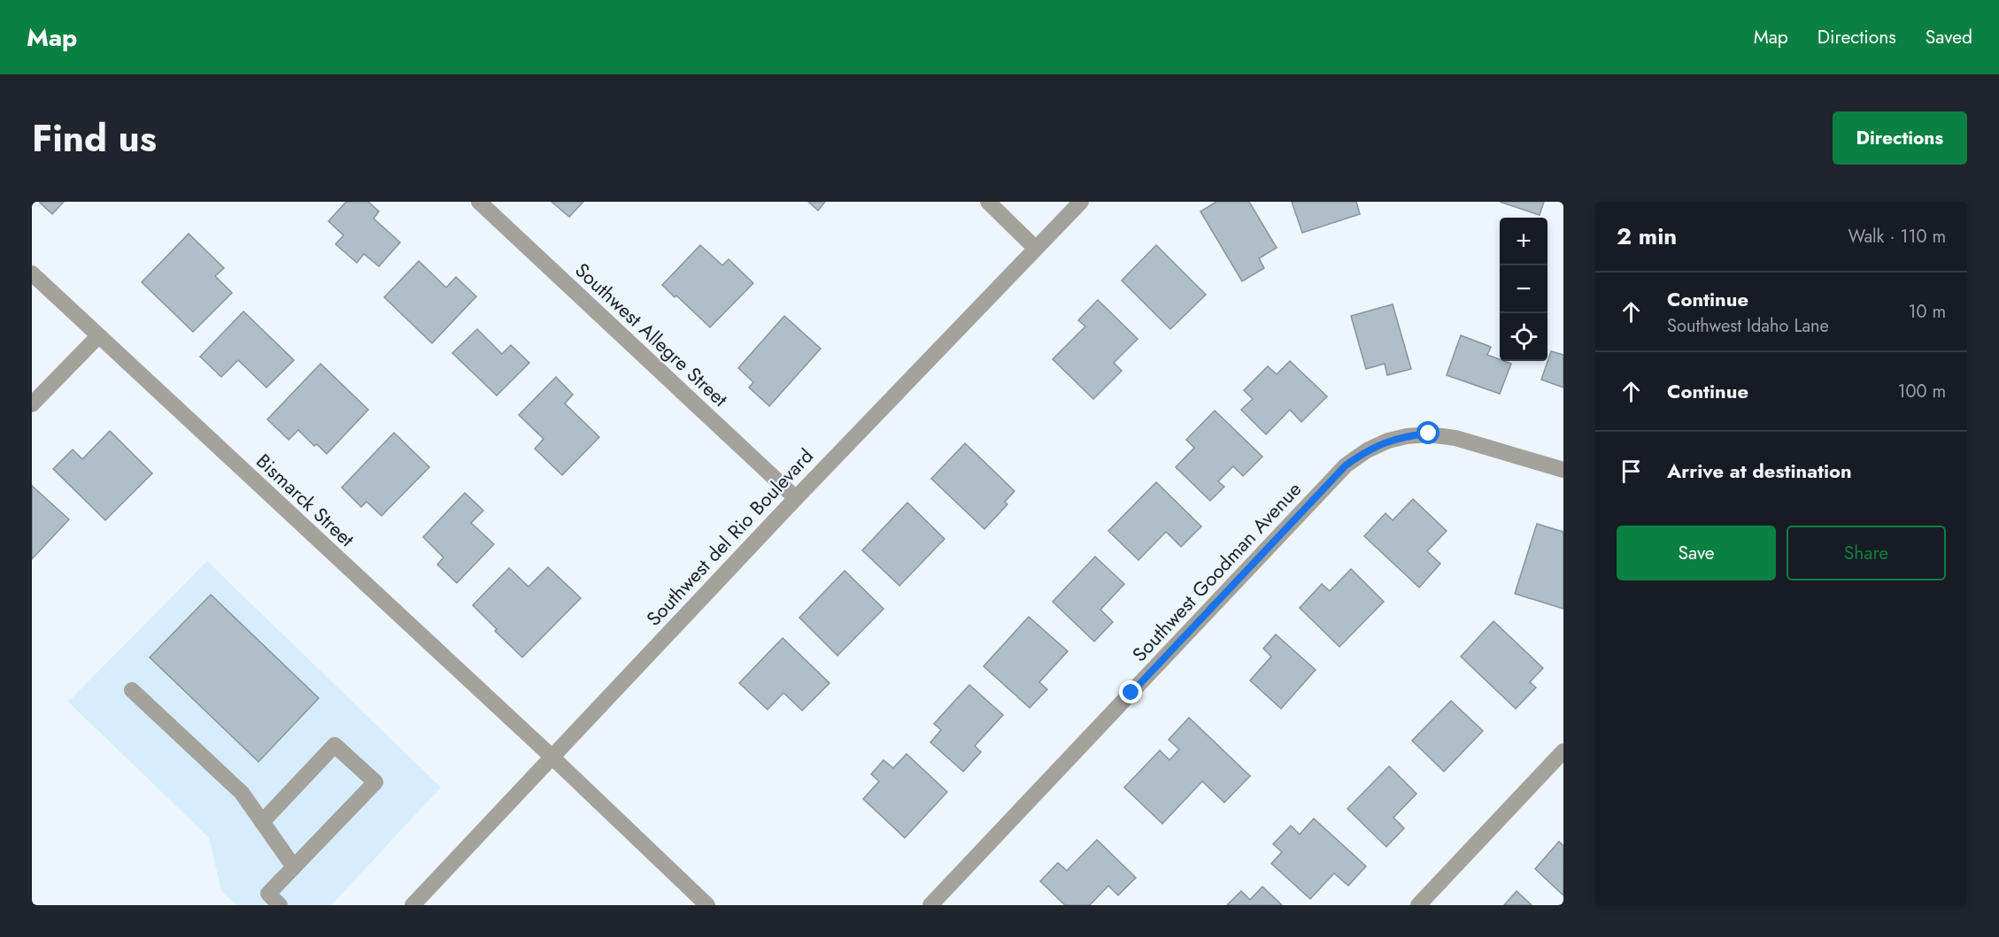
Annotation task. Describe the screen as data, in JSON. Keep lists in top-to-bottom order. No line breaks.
{"streets":{"street":["Southwest Allegre Street","Bismarck Street","Southwest del Rio Boulevard","Southwest Goodman Avenue"]},"crossings":[["Southwest Allegre Street","Southwest del Rio Boulevard"],["Bismarck Street","Southwest del Rio Boulevard"]],"page":{"header":"Map","nav":["Map","Directions","Saved"],"title":"Find us","buttons":["Directions",["Save","Share"]],"heading":["2 min","Walk · 110 m"],"map_buttons":["+","−"],"list":[["Continue","Southwest Idaho Lane","10 m"],["Continue","100 m"],"Arrive at destination"]}}
